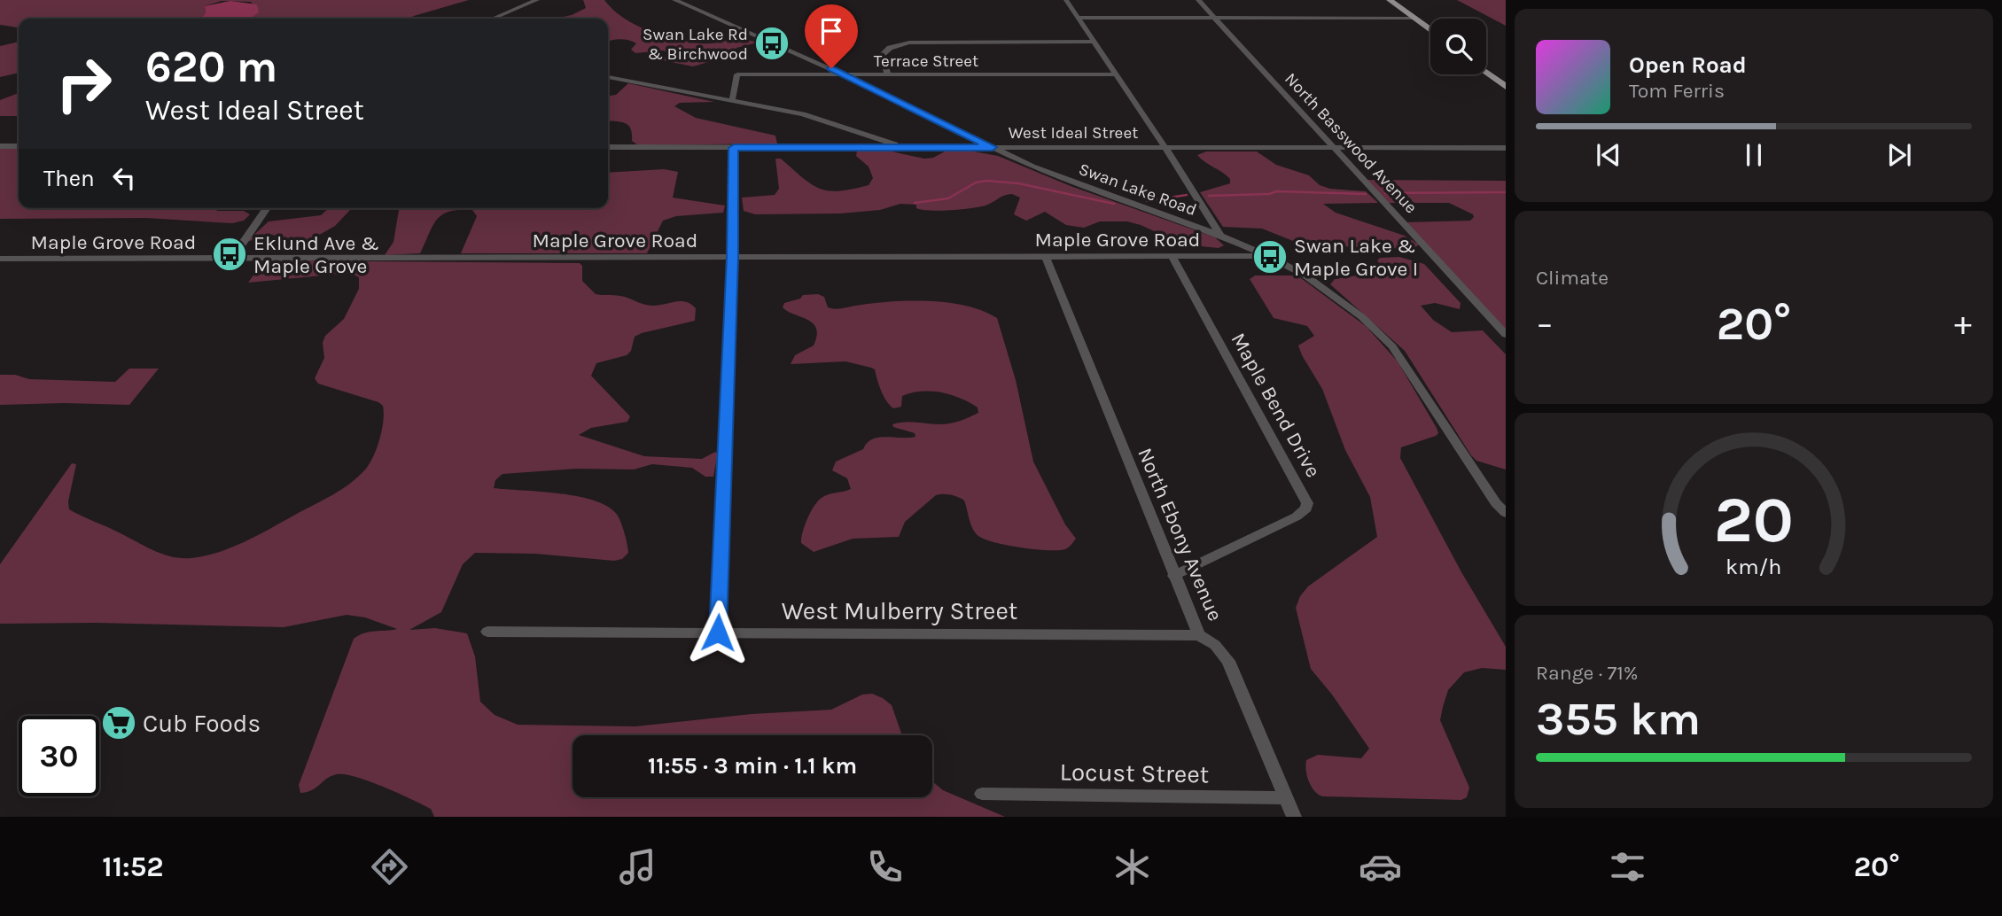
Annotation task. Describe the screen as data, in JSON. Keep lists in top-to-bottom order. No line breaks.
{"streets":{"street":["Terrace Street","West Ideal Street","North Basswood Avenue","Swan Lake Road","Maple Grove Road","Maple Bend Drive","North Ebony Avenue","West Mulberry Street","Locust Street"]},"crossings":[["Terrace Street","Swan Lake Road"],["West Ideal Street","North Basswood Avenue"],["West Ideal Street","Swan Lake Road"],["Swan Lake Road","Maple Grove Road"],["Maple Grove Road","Maple Bend Drive"],["Maple Grove Road","North Ebony Avenue"],["Maple Bend Drive","North Ebony Avenue"],["North Ebony Avenue","West Mulberry Street"],["North Ebony Avenue","Locust Street"]],"places":{"bus stop":["Swan Lake Rd & Birchwood","Eklund Ave & Maple Grove","Swan Lake & Maple Grove I"],"supermarket":["Cub Foods"]},"page":{"turn":["620 m","West Ideal Street"],"song":["Open Road","Tom Ferris"],"then":"Then","tile":["Climate",["Range · 71%","355 km"]],"heat":["−","20°","+"],"limit":"30","trip":"11:55 · 3 min · 1.1 km","tabs":["11:52","20°"],"gauge":["20","km/h"]}}
